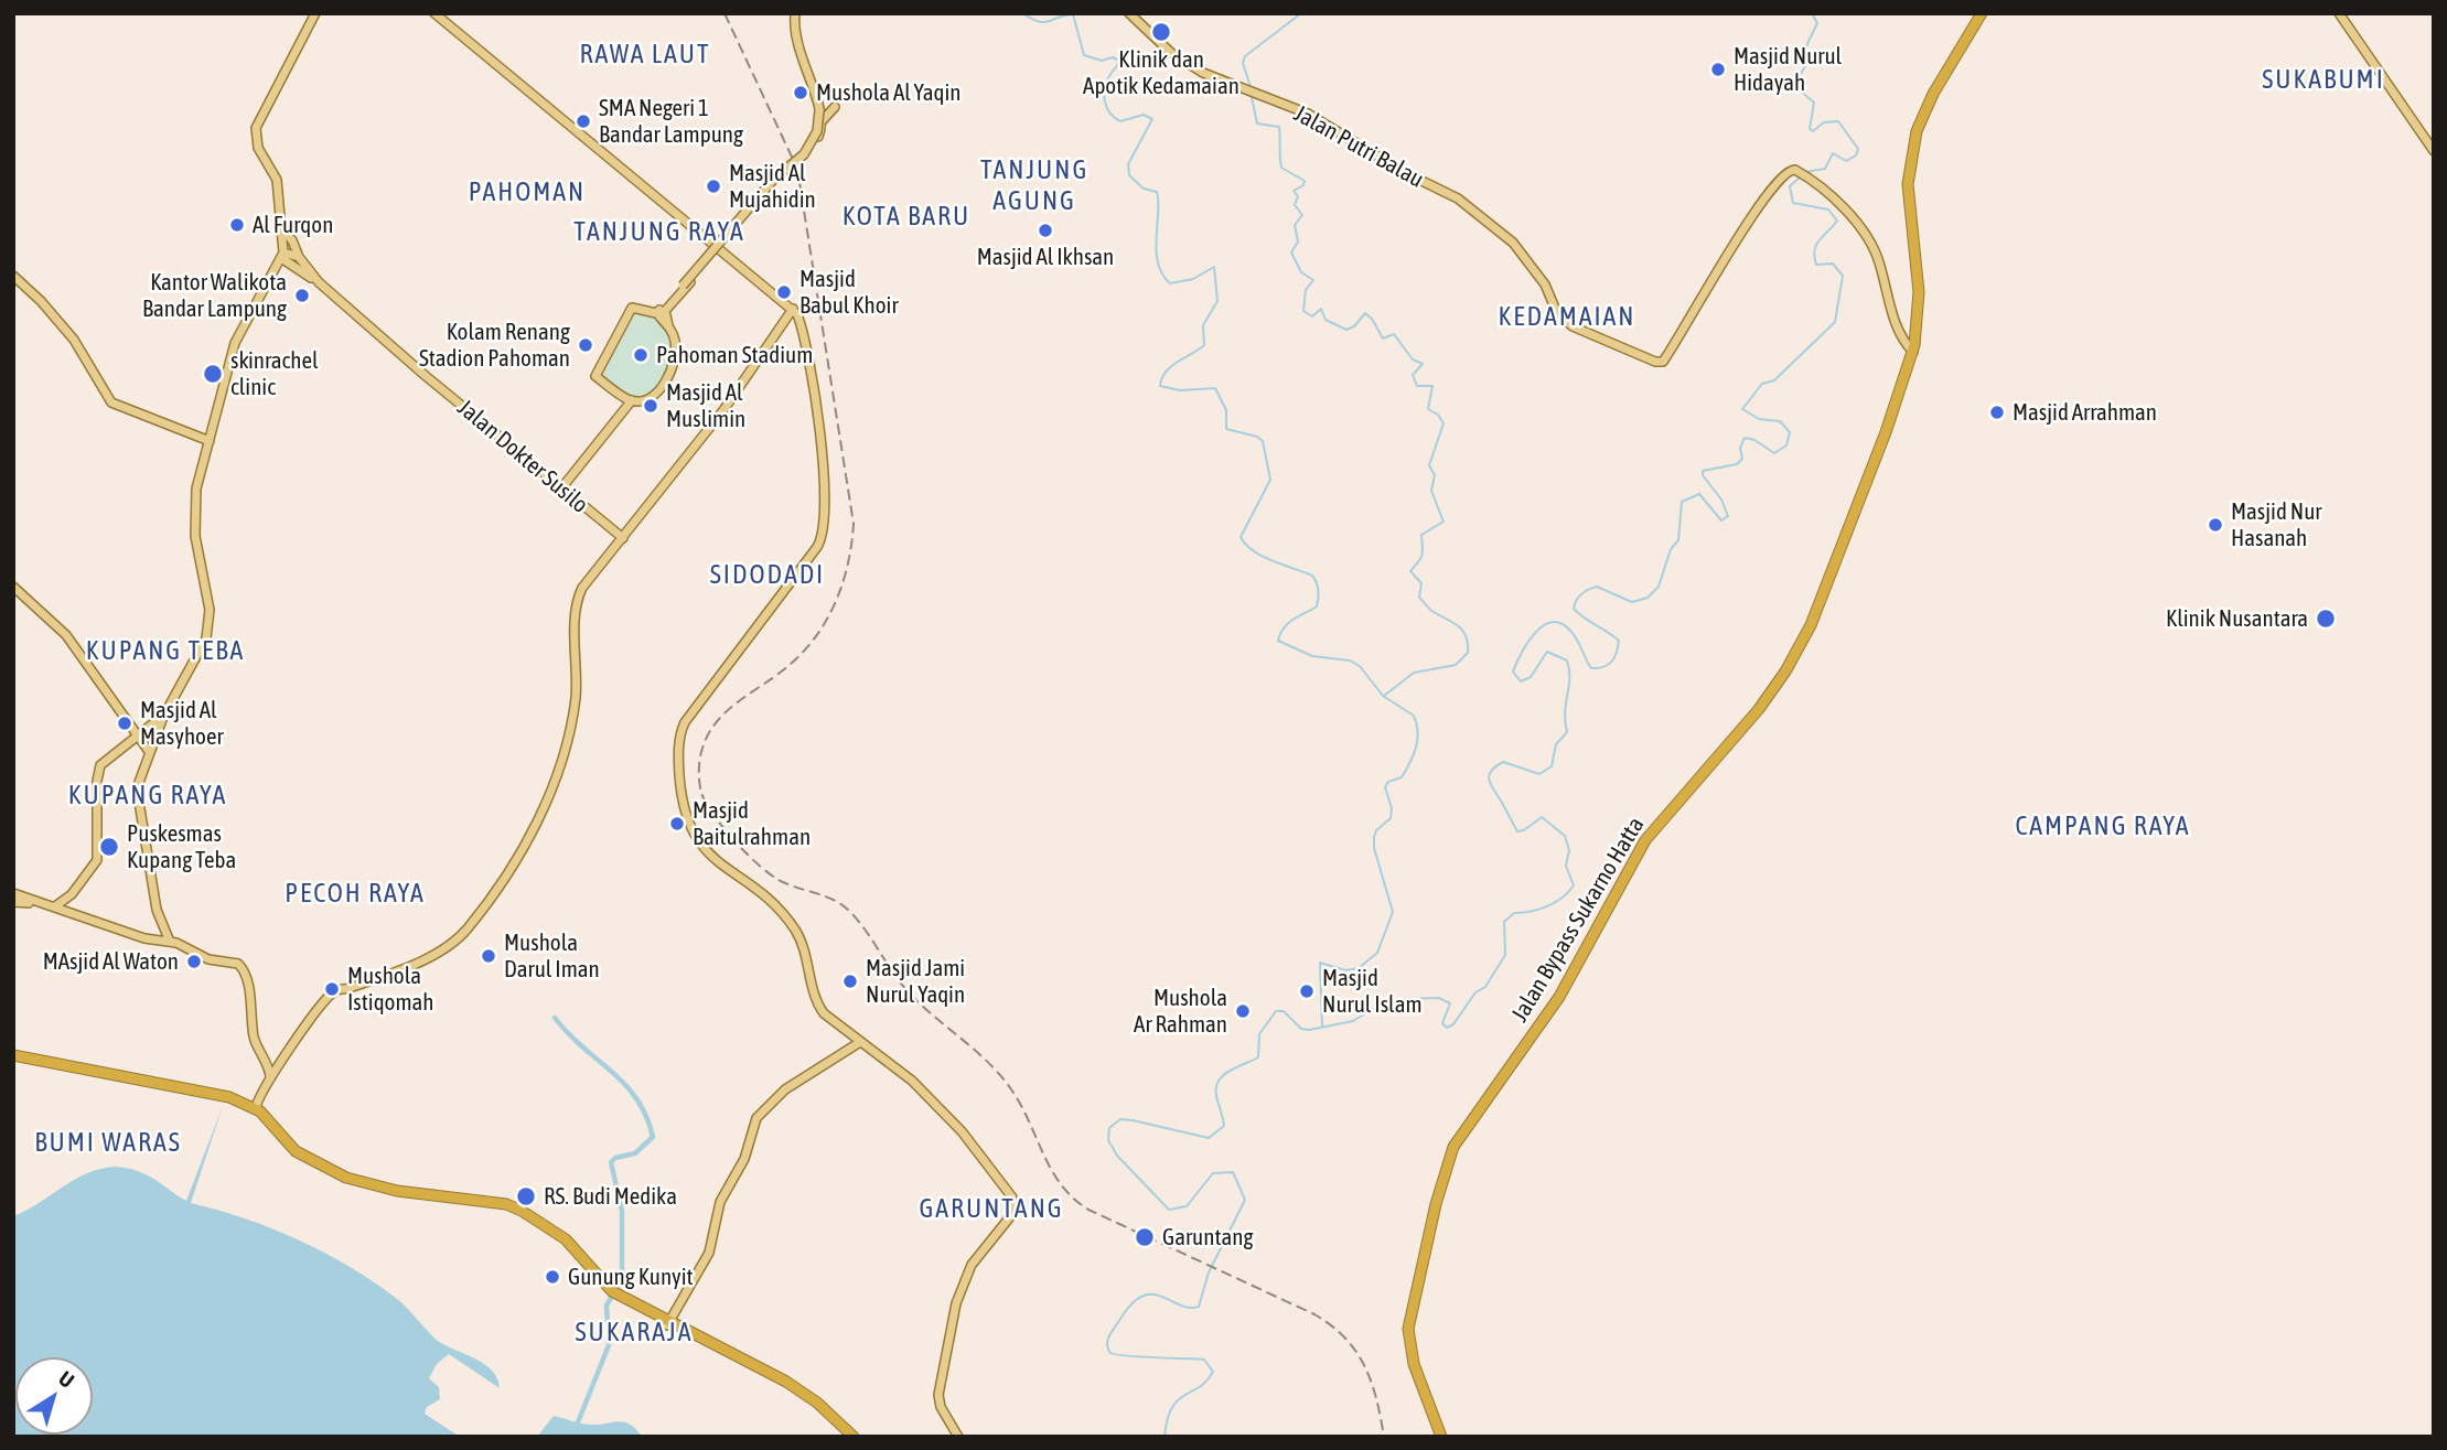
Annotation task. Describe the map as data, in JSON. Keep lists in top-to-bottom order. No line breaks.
{"streets":{"highway":["Jalan Bypass Sukarno Hatta"],"main road":["Jalan Putri Balau","Jalan Dokter Susilo"]},"crossings":[["Jalan Putri Balau","Jalan Bypass Sukarno Hatta"]],"districts":["RAWA LAUT","SUKABUMI","TANJUNG AGUNG","PAHOMAN","KOTA BARU","TANJUNG RAYA","KEDAMAIAN","SIDODADI","KUPANG TEBA","KUPANG RAYA","CAMPANG RAYA","PECOH RAYA","BUMI WARAS","GARUNTANG","SUKARAJA"],"places":["Klinik dan Apotik Kedamaian","Masjid Nurul Hidayah","Mushola Al Yaqin","SMA Negeri 1 Bandar Lampung","Masjid Al Mujahidin","Al Furqon","Masjid Al Ikhsan","Masjid Babul Khoir","Kantor Walikota Bandar Lampung","Kolam Renang Stadion Pahoman","Pahoman Stadium","skinrachel clinic","Masjid Al Muslimin","Masjid Arrahman","Masjid Nur Hasanah","Klinik Nusantara","Masjid Al Masyhoer","Masjid Baitulrahman","Puskesmas Kupang Teba","Mushola Darul Iman","MAsjid Al Waton","Masjid Jami Nurul Yaqin","Mushola Istiqomah","Masjid Nurul Islam","Mushola Ar Rahman","RS. Budi Medika","Garuntang","Gunung Kunyit"],"north":"top right"}
